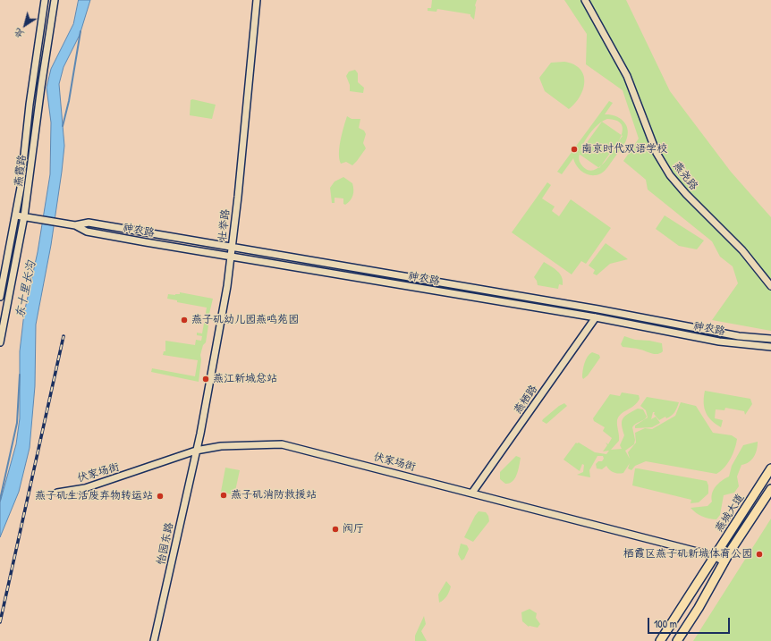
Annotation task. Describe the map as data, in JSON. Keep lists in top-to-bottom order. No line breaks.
{"streets":{"main road":["燕城大道"],"street":["燕霞路","燕尧路","壮举路","神农路","燕栖路","伏家场街","怡园东路"]},"crossings":[["燕霞路","神农路"],["壮举路","神农路"],["壮举路","伏家场街"],["壮举路","怡园东路"],["神农路","燕栖路"],["燕栖路","伏家场街"],["伏家场街","燕城大道"],["伏家场街","怡园东路"]],"water":["东十里长沟"],"places":["南京时代双语学校","燕子矶幼儿园燕鸣苑园","燕江新城总站","燕子矶消防救援站","燕子矶生活废弃物转运站","阀厅","栖霞区燕子矶新城体育公园"],"scale_bar":"100 m","north":"bottom left"}
